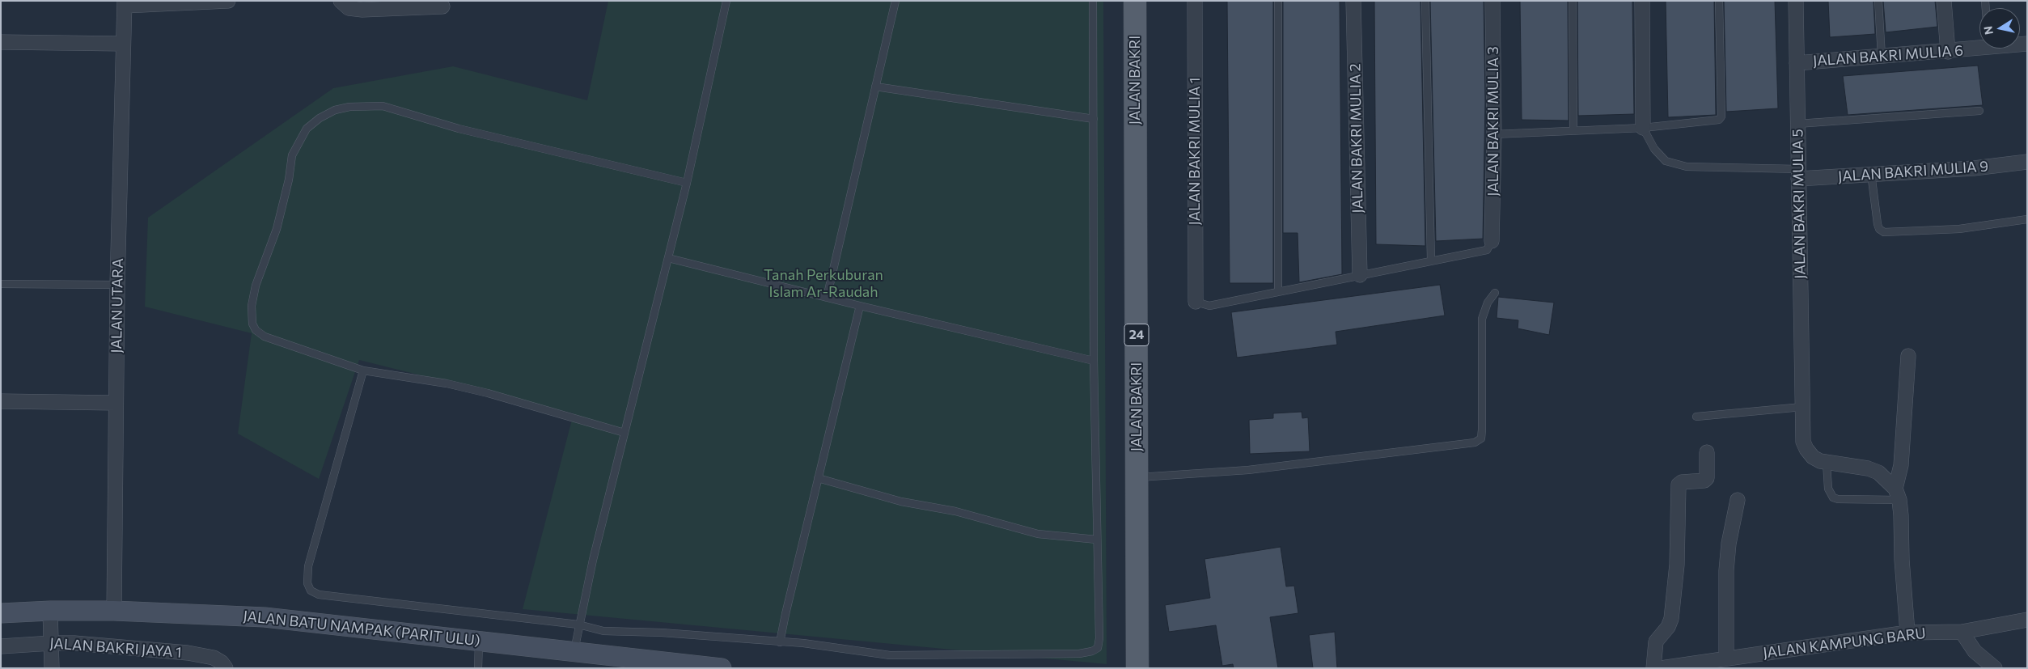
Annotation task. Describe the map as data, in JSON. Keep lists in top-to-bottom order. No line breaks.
{"streets":{"main road":["JALAN BAKRI","24"],"street":["JALAN BAKRI MULIA 6","JALAN BAKRI MULIA 3","JALAN BAKRI MULIA 2","JALAN BAKRI MULIA 1","JALAN BAKRI MULIA 9","JALAN BAKRI MULIA 5","JALAN UTARA","JALAN BATU NAMPAK (PARIT ULU)","JALAN KAMPUNG BARU","JALAN BAKRI JAYA 1"]},"crossings":[["JALAN BAKRI MULIA 6","JALAN BAKRI MULIA 5"],["JALAN BAKRI MULIA 9","JALAN BAKRI MULIA 5"],["JALAN UTARA","JALAN BATU NAMPAK (PARIT ULU)"]],"parks":["Tanah Perkuburan Islam Ar-Raudah"],"north":"left"}
